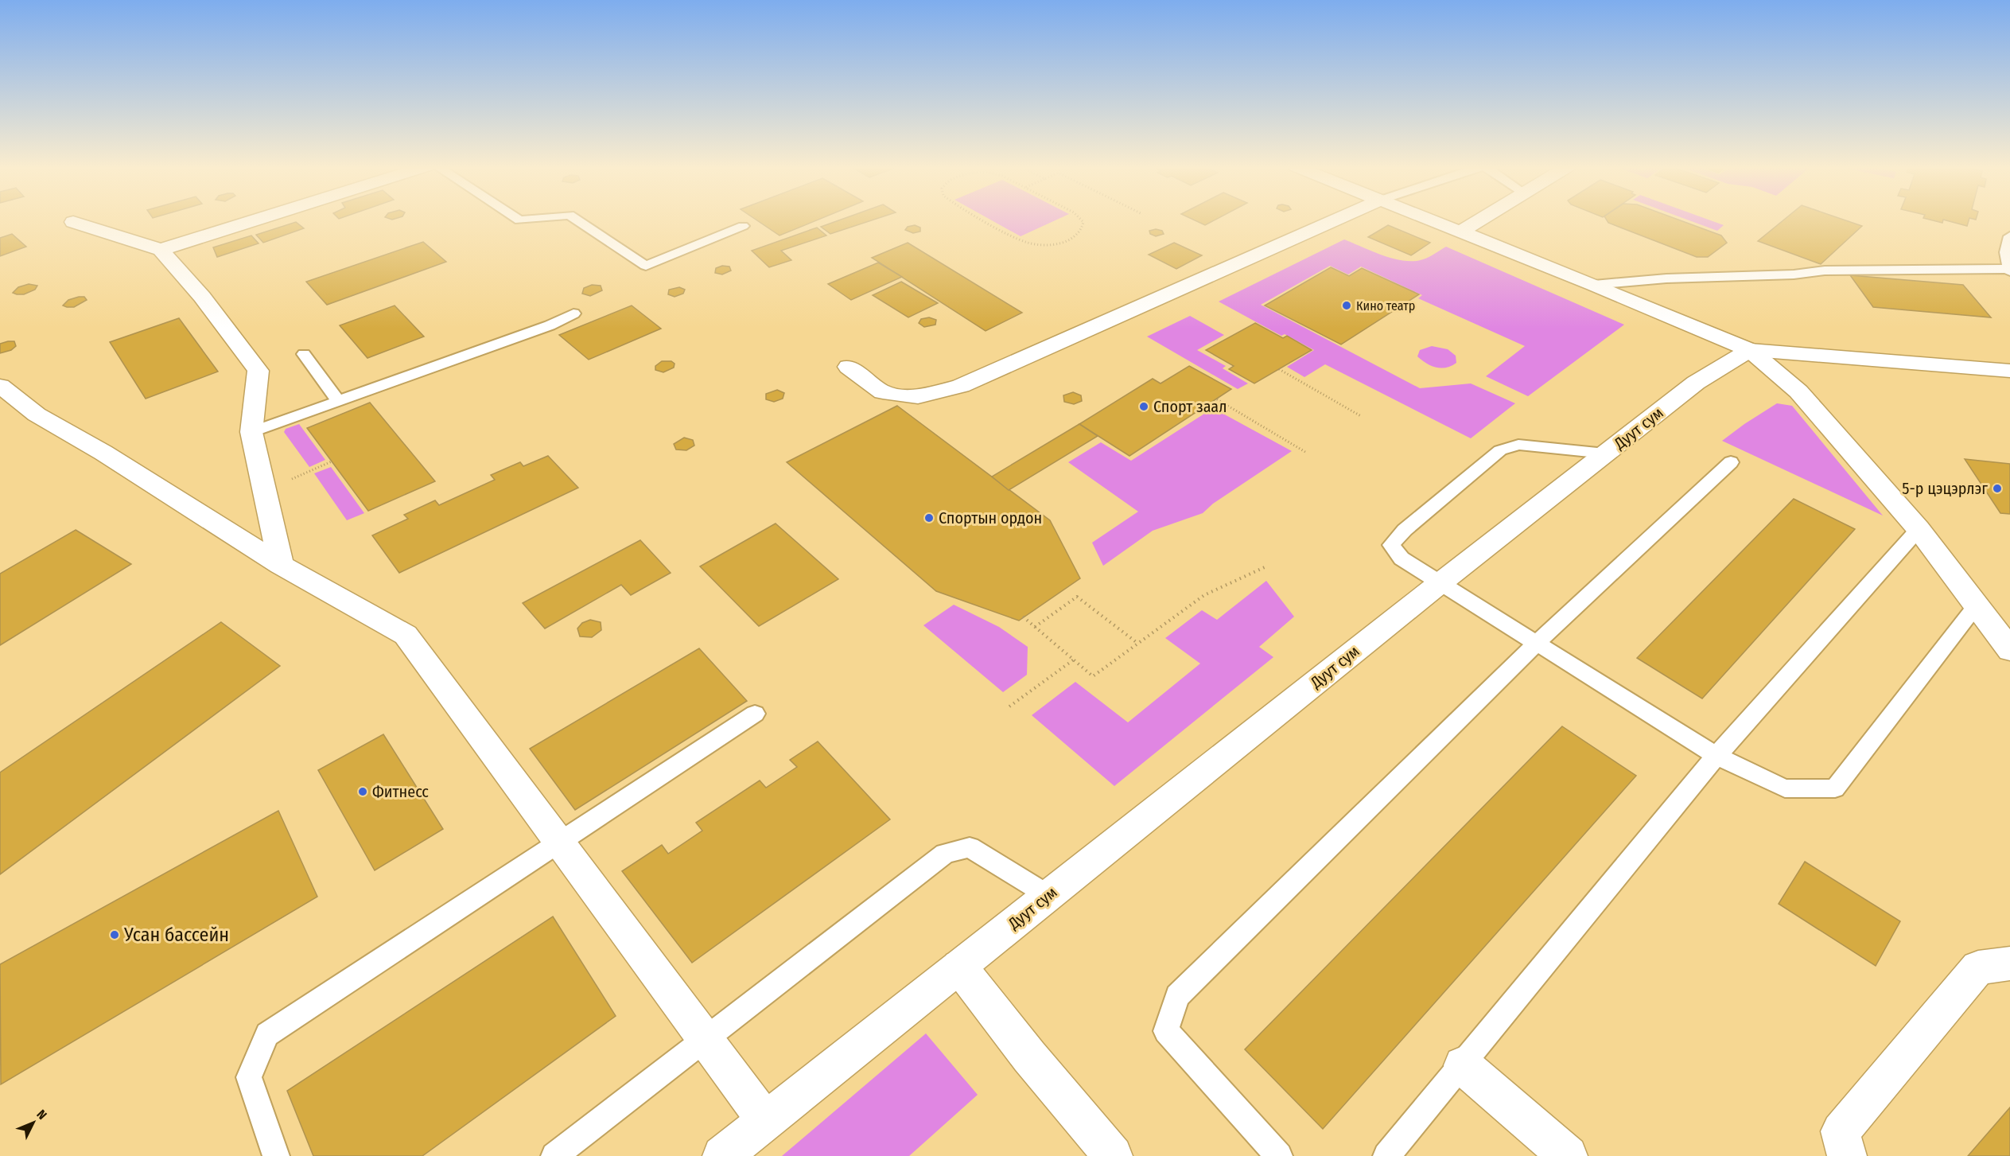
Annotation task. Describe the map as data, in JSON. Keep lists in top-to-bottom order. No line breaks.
{"streets":{"street":["Дуут сум"]},"places":["Кино театр","Спорт заал","5-р цэцэрлэг","Спортын ордон","Фитнесс","Усан бассейн"],"north":"top right"}
